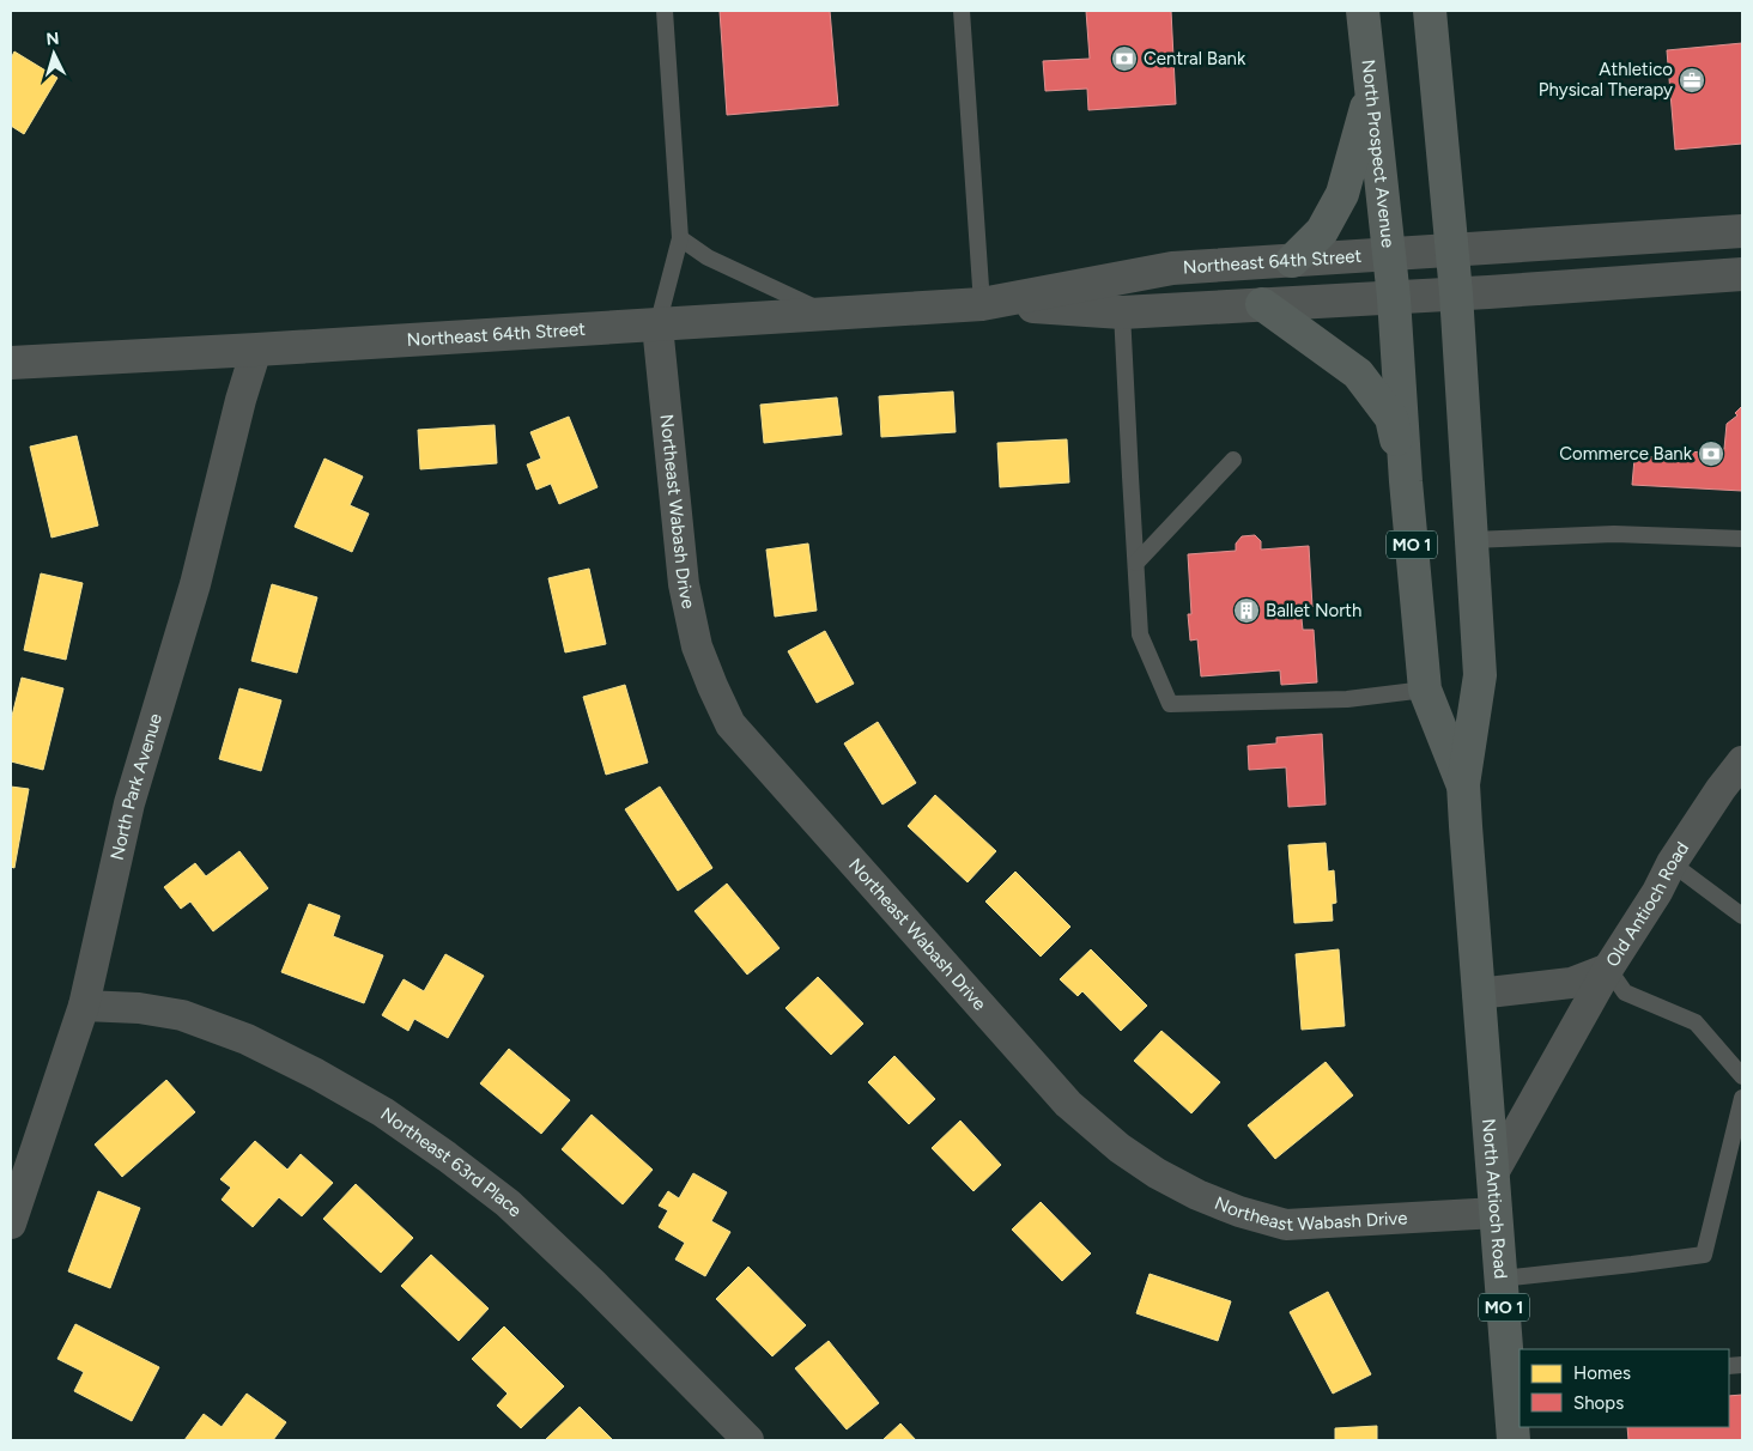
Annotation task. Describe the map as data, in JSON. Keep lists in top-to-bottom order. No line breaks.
{"streets":{"main road":["North Prospect Avenue","MO 1","North Antioch Road"],"street":["Northeast 64th Street","Northeast Wabash Drive","North Park Avenue","Old Antioch Road","Northeast 63rd Place"]},"crossings":[["North Prospect Avenue","Northeast 64th Street"],["North Prospect Avenue","MO 1"],["Northeast 64th Street","Northeast Wabash Drive"],["Northeast 64th Street","MO 1"],["Northeast 64th Street","North Park Avenue"],["Northeast Wabash Drive","North Antioch Road"],["MO 1","Old Antioch Road"],["MO 1","North Antioch Road"],["North Park Avenue","Northeast 63rd Place"],["Old Antioch Road","North Antioch Road"]],"places":{"bank":["Central Bank","Commerce Bank"],"office":["Athletico Physical Therapy"],"building":["Ballet North"]},"legend":["Homes","Shops"],"north":"top"}
